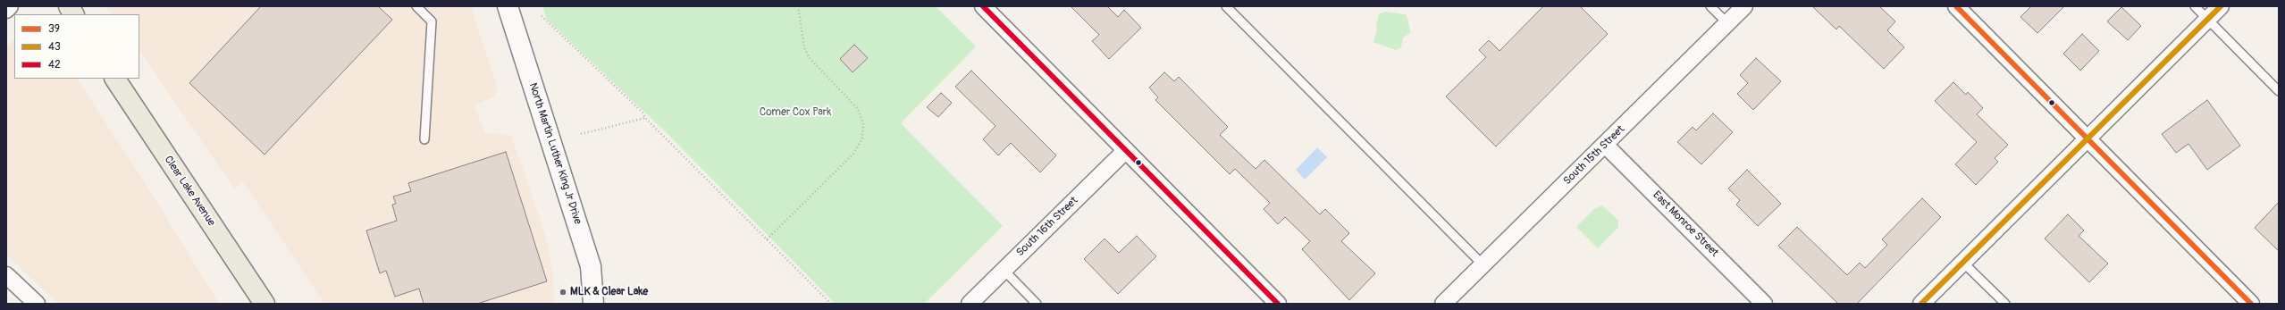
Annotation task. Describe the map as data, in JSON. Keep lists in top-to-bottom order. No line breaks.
{"streets":{"main road":["Clear Lake Avenue"],"street":["North Martin Luther King Jr Drive","South 15th Street","East Monroe Street","South 16th Street"]},"crossings":[["South 15th Street","East Monroe Street"]],"parks":["Comer Cox Park"],"places":["MLK & Clear Lake"],"lines":["transit line 39","transit line 43","transit line 42"],"legend":["39","43","42"]}
